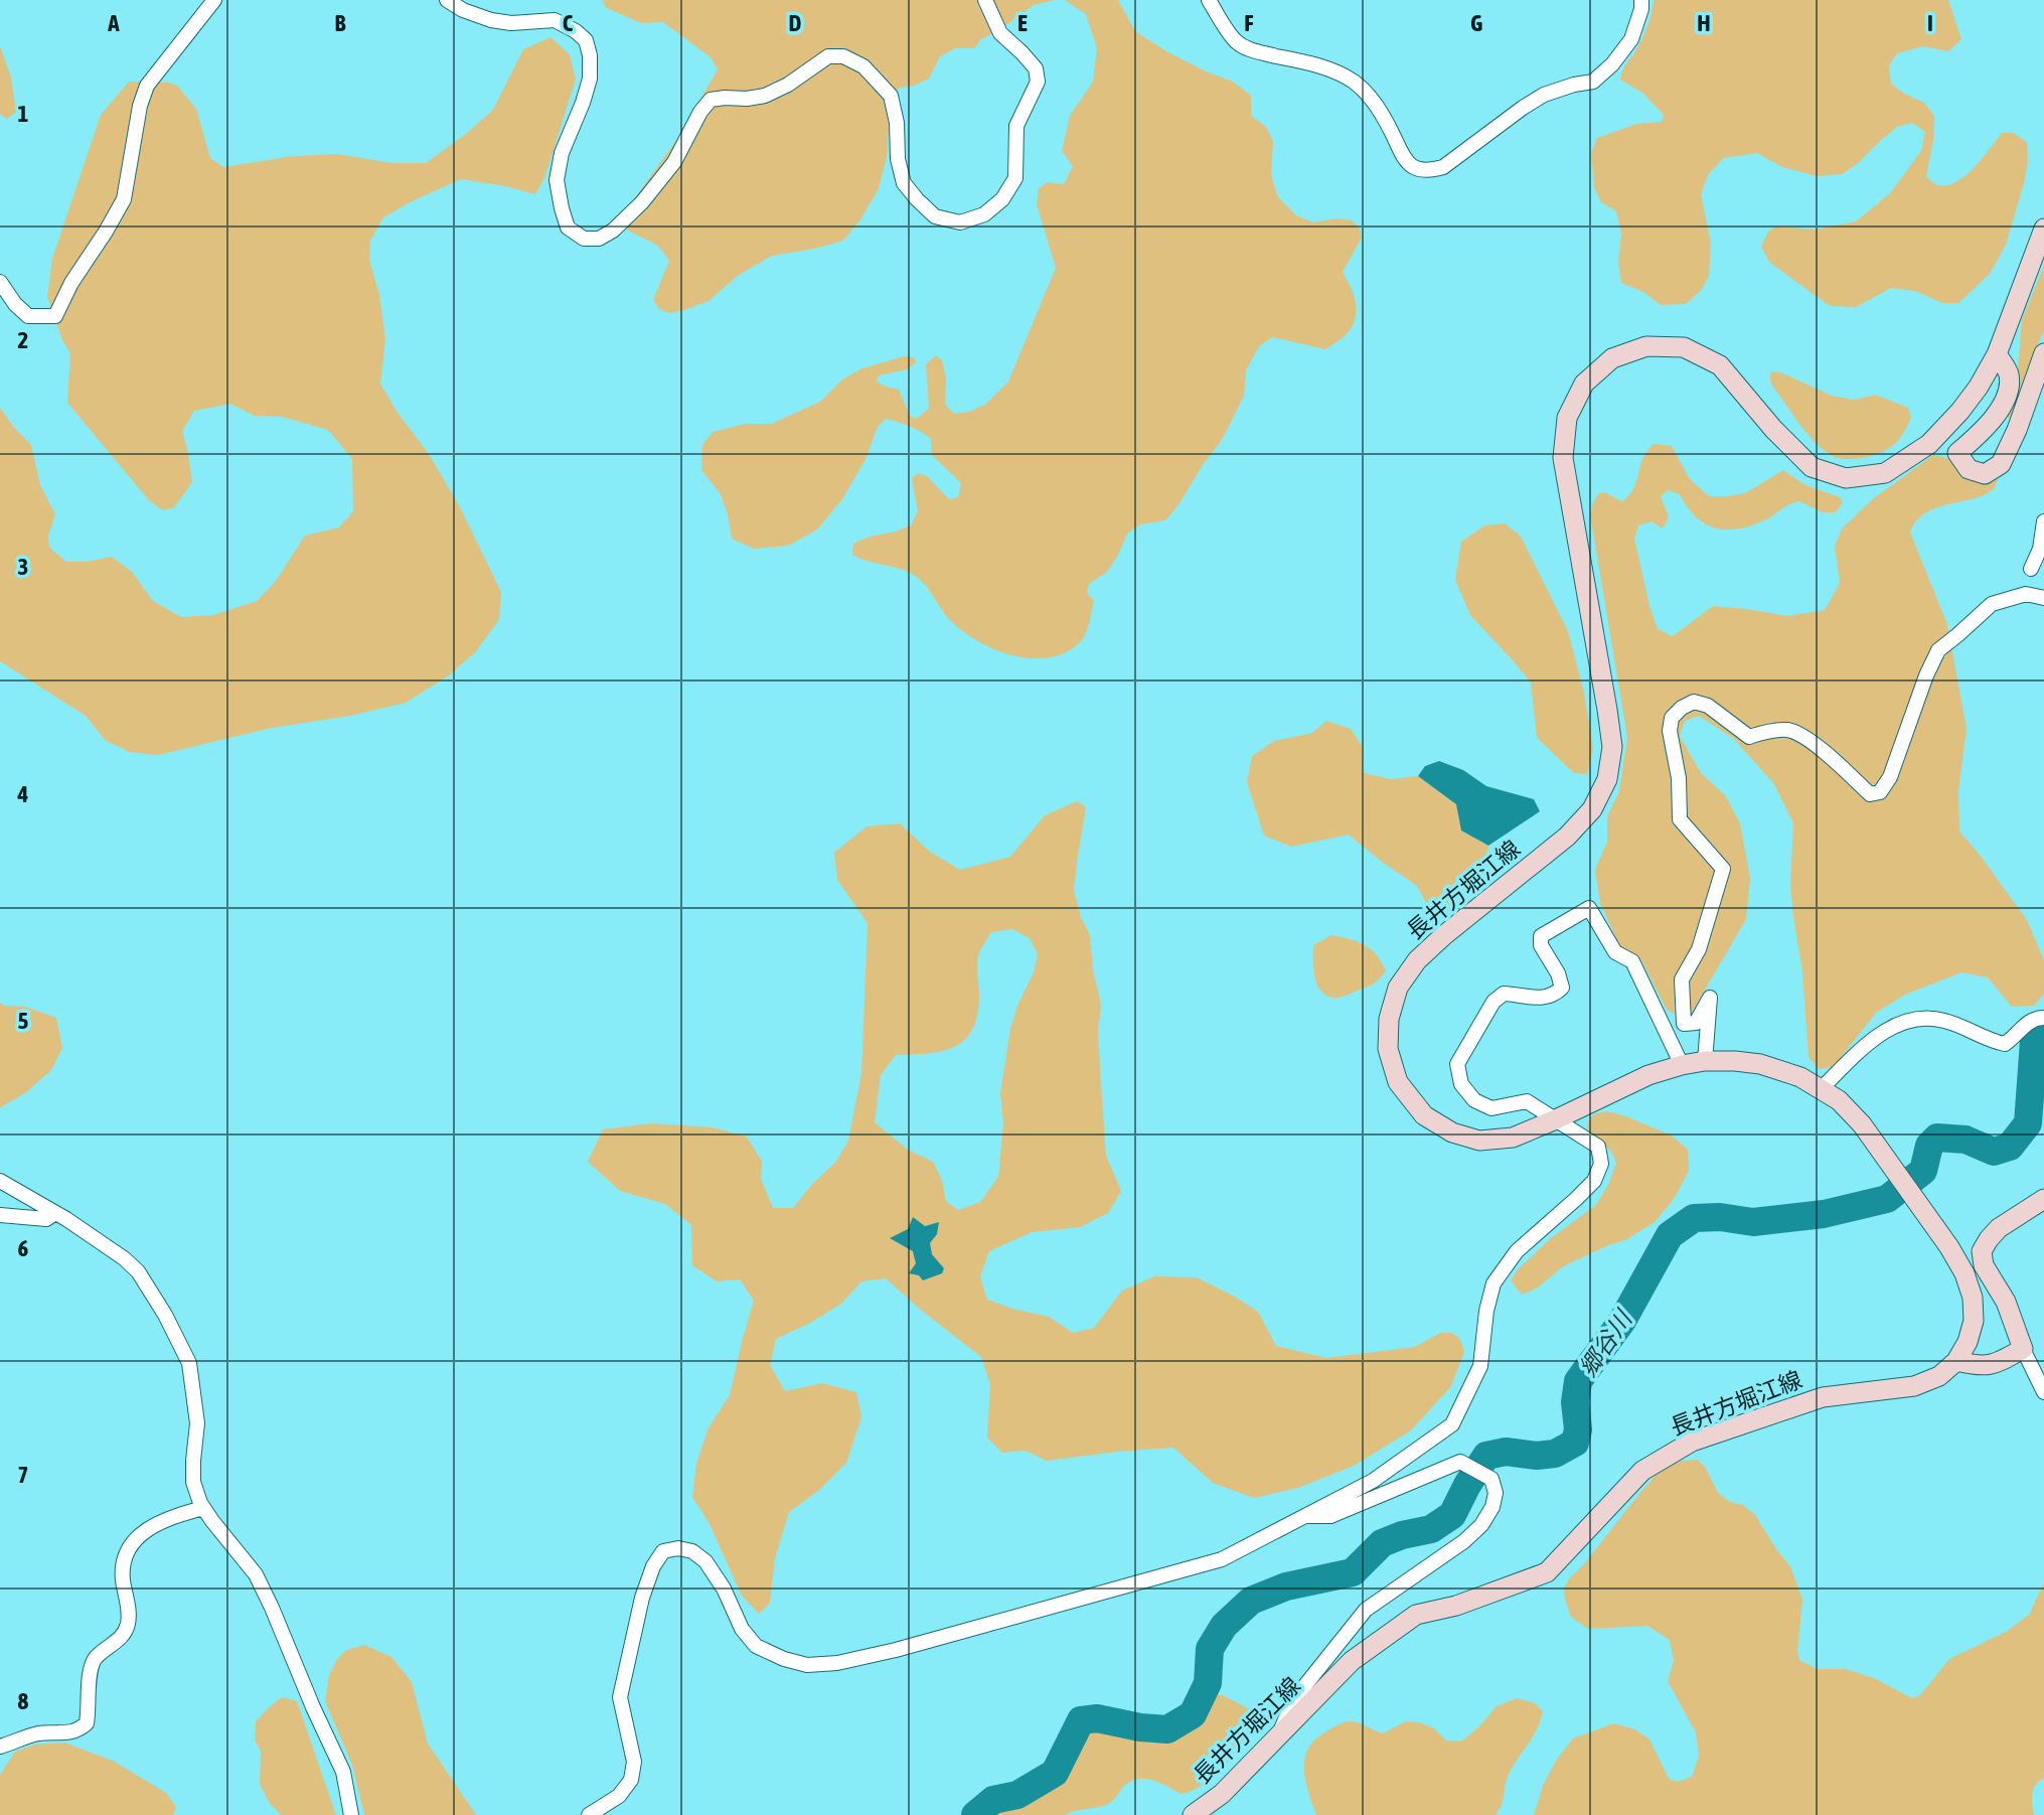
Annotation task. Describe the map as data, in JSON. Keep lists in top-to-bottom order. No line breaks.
{"streets":{"main road":["長井方堀江線"]},"water":["郷谷川"],"grid":{"columns":["A","B","C","D","E","F","G","H","I"],"rows":["1","2","3","4","5","6","7","8"]}}
